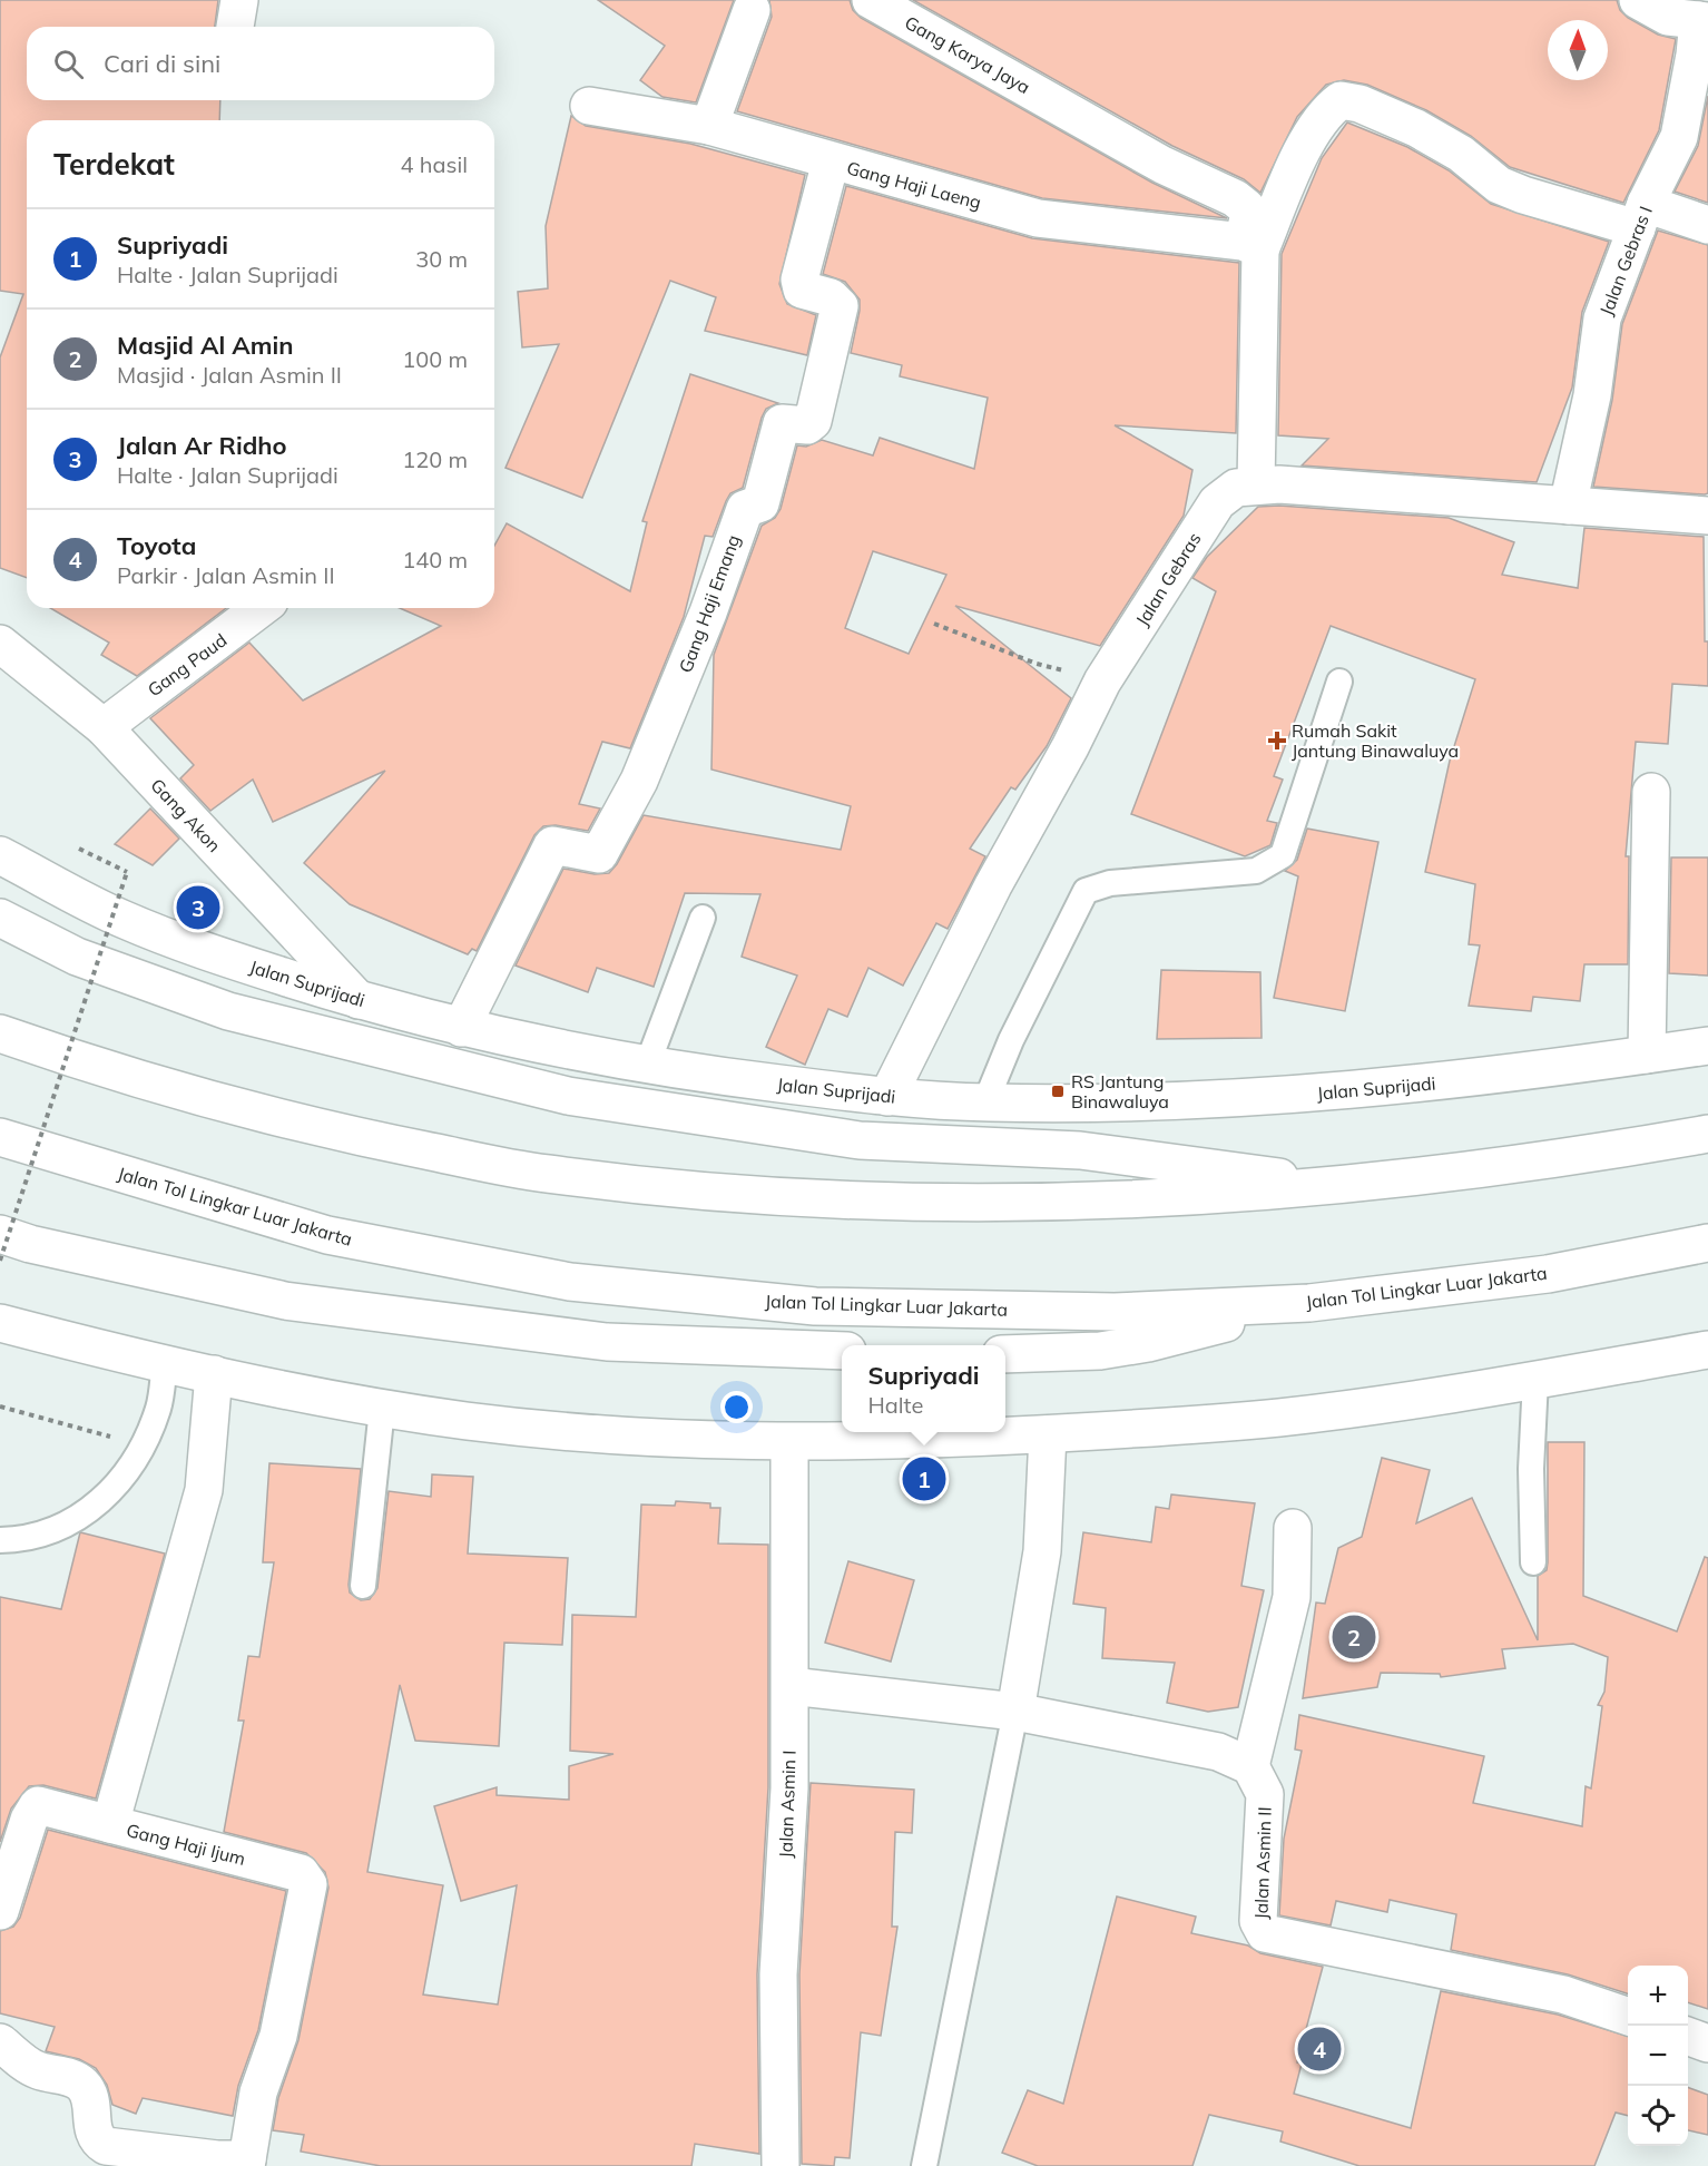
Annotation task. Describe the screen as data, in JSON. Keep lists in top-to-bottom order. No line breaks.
{"streets":{"main road":["Gang Karya Jaya","Gang Haji Laeng","Jalan Gebras I","Jalan Gebras","Gang Haji Emang","Gang Paud","Gang Akon","Jalan Suprijadi","Jalan Tol Lingkar Luar Jakarta","Jalan Asmin I","Gang Haji Ijum","Jalan Asmin II"]},"crossings":[["Gang Karya Jaya","Gang Haji Laeng"],["Gang Haji Laeng","Gang Haji Emang"],["Jalan Gebras I","Jalan Gebras"],["Jalan Gebras","Jalan Suprijadi"],["Gang Haji Emang","Jalan Suprijadi"],["Gang Paud","Gang Akon"],["Gang Akon","Jalan Suprijadi"]],"places":{"health":["Rumah Sakit Jantung Binawaluya"],"transit":["RS Jantung Binawaluya"]},"north":"top","page":{"search":"Cari di sini","heading":["Terdekat","4 hasil"],"list":[{"mark":"1","name":"Supriyadi","note":"Halte · Jalan Suprijadi","value":"30 m"},{"mark":"2","name":"Masjid Al Amin","note":"Masjid · Jalan Asmin II","value":"100 m"},{"mark":"3","name":"Jalan Ar Ridho","note":"Halte · Jalan Suprijadi","value":"120 m"},{"mark":"4","name":"Toyota","note":"Parkir · Jalan Asmin II","value":"140 m"}],"pins":["3","1","2","4"],"popup":["Supriyadi","Halte"],"map_buttons":["+","−"]}}
